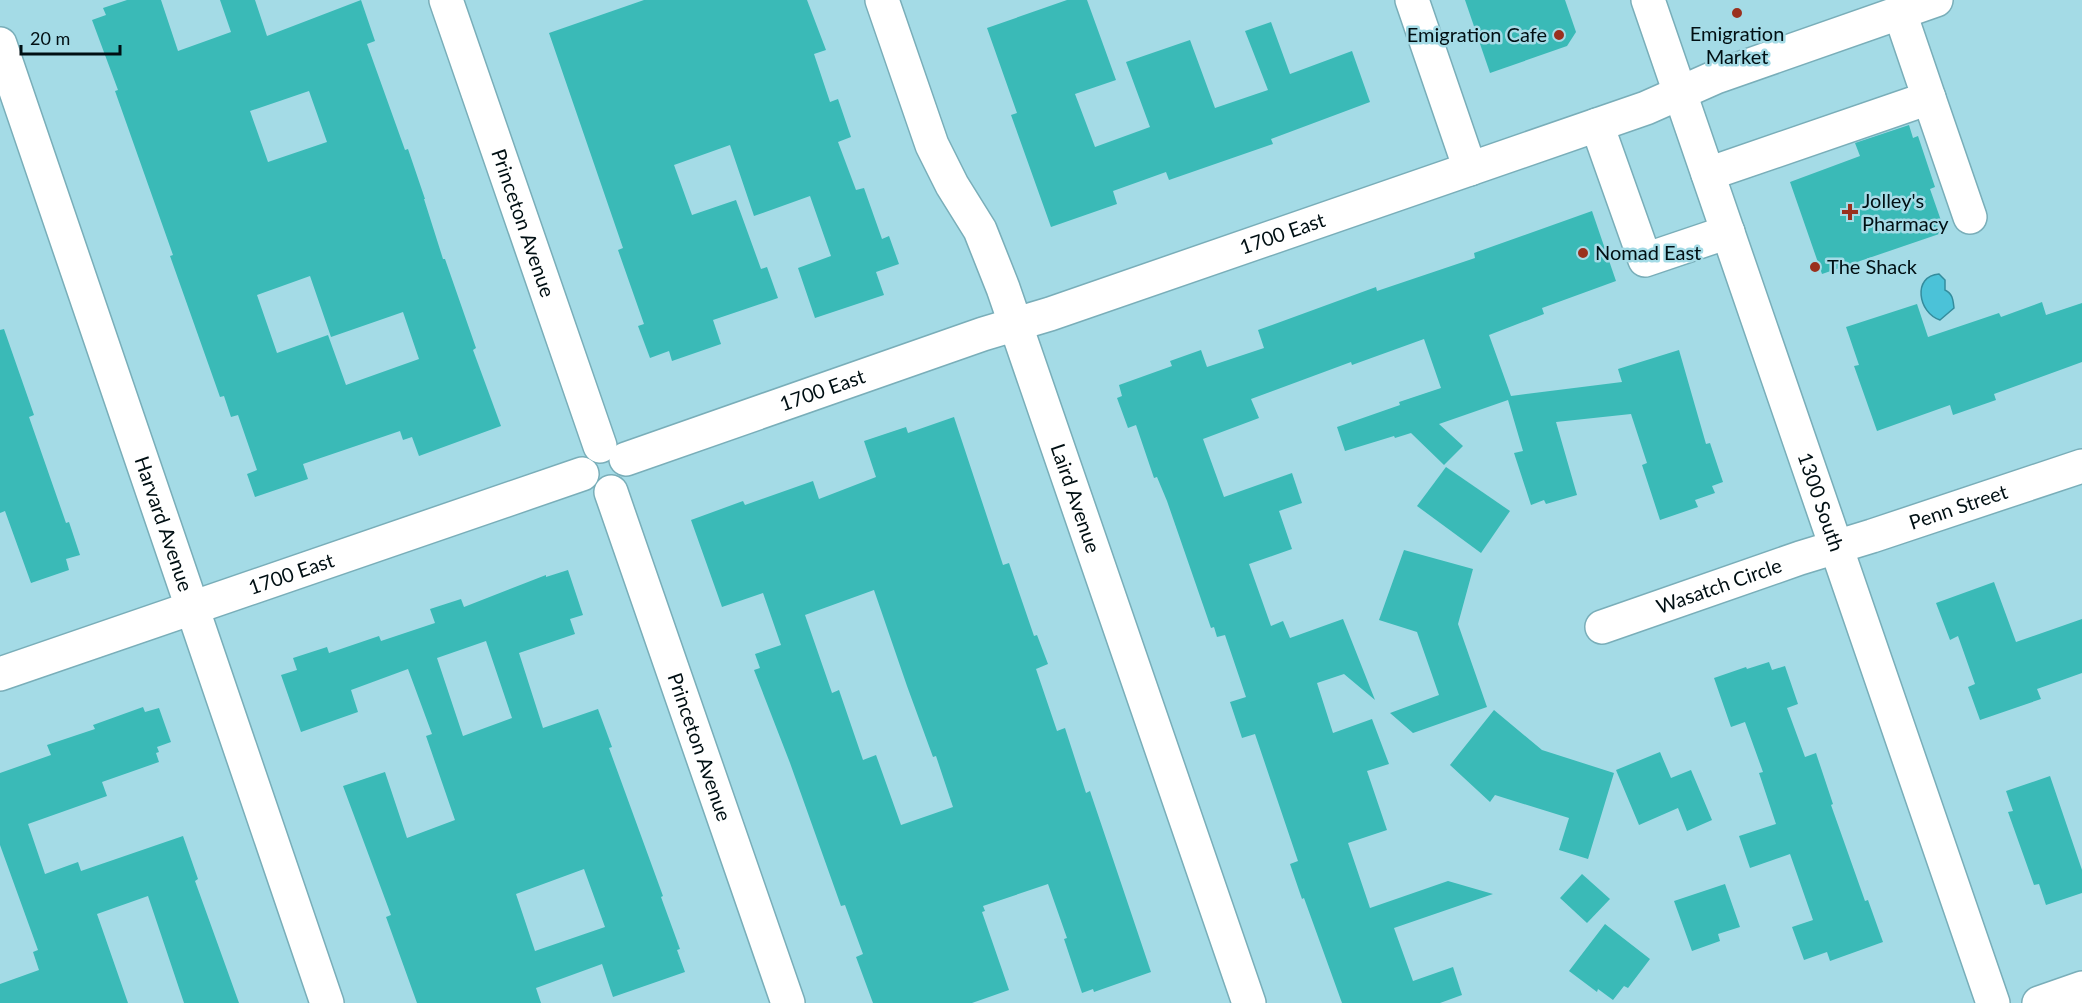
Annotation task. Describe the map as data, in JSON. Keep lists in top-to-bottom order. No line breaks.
{"streets":{"street":["Princeton Avenue","1700 East","Laird Avenue","1300 South","Penn Street","Harvard Avenue","Wasatch Circle"]},"crossings":[["Princeton Avenue","1700 East"],["1700 East","Laird Avenue"],["1700 East","1300 South"],["1700 East","Harvard Avenue"],["1300 South","Penn Street"],["1300 South","Wasatch Circle"],["Penn Street","Wasatch Circle"]],"places":{"other":["Emigration Market","Emigration Cafe","Nomad East","The Shack"],"health":["Jolley's Pharmacy"]},"scale_bar":"20 m"}
